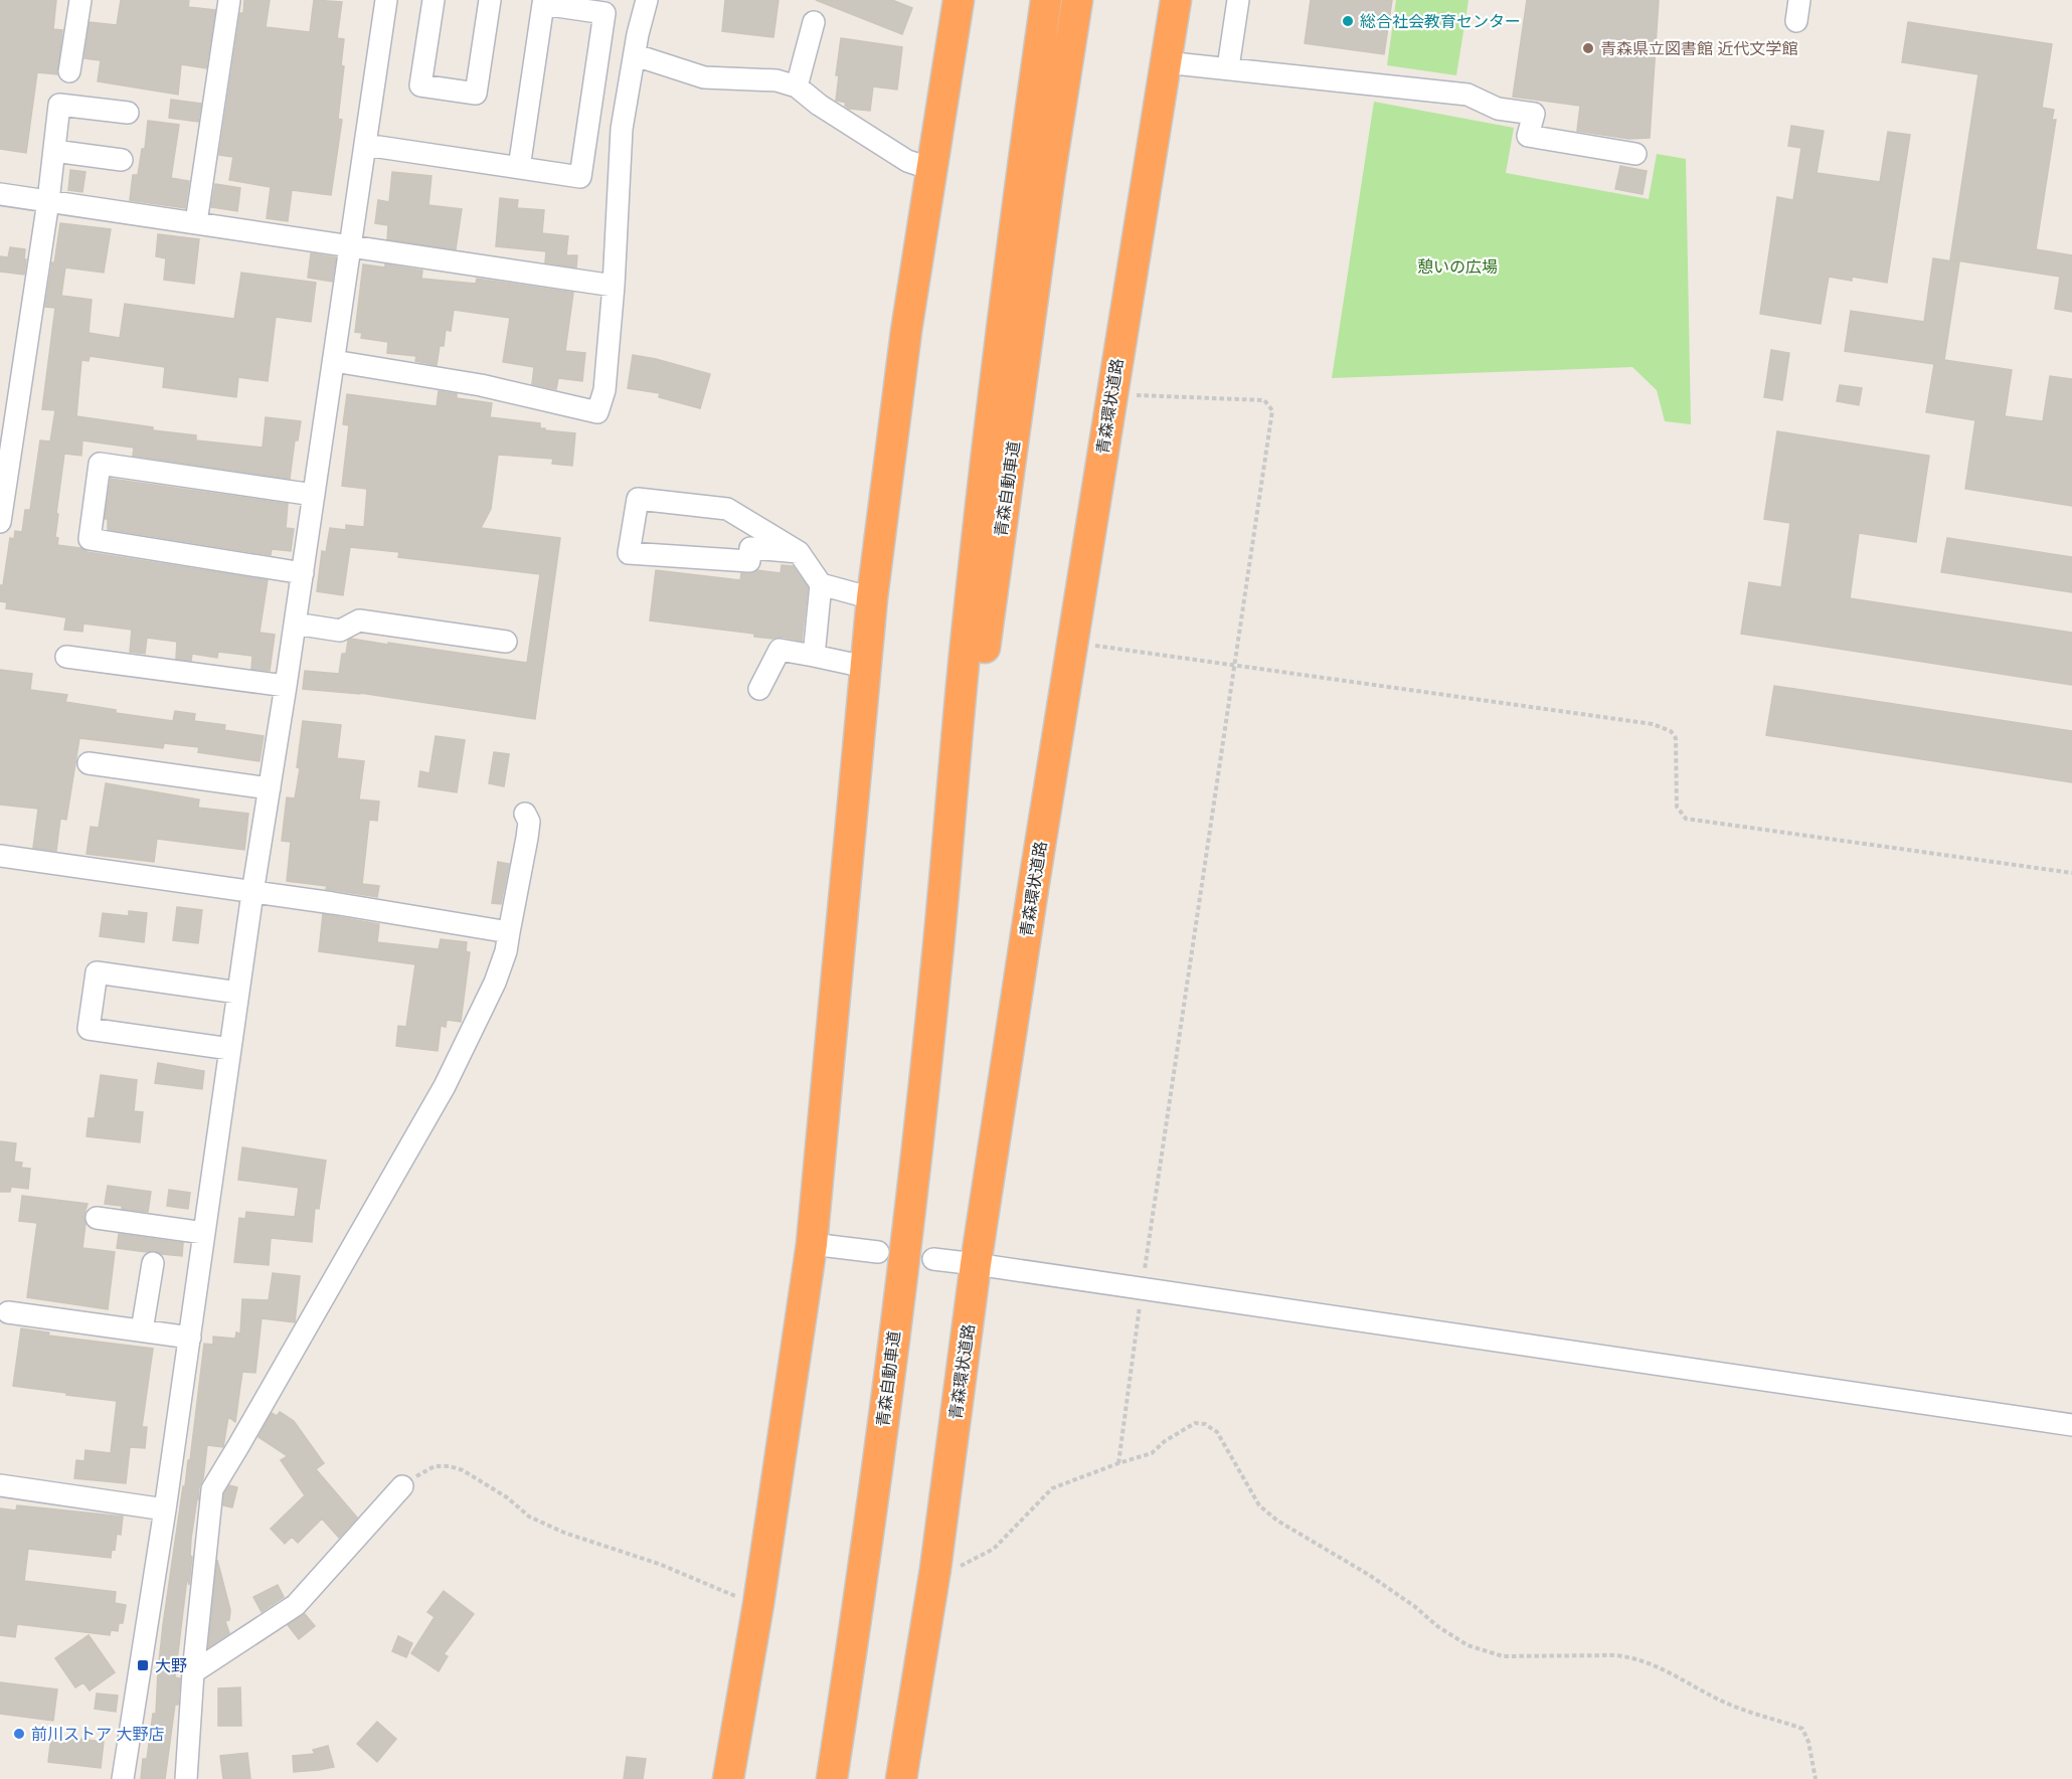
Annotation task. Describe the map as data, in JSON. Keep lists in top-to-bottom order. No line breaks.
{"streets":{"highway":["青森環状道路","青森自動車道"]},"parks":["憩いの広場"],"places":{"other":["総合社会教育センター","青森県立図書館 近代文学館","前川ストア 大野店"],"transit":["大野"]}}
